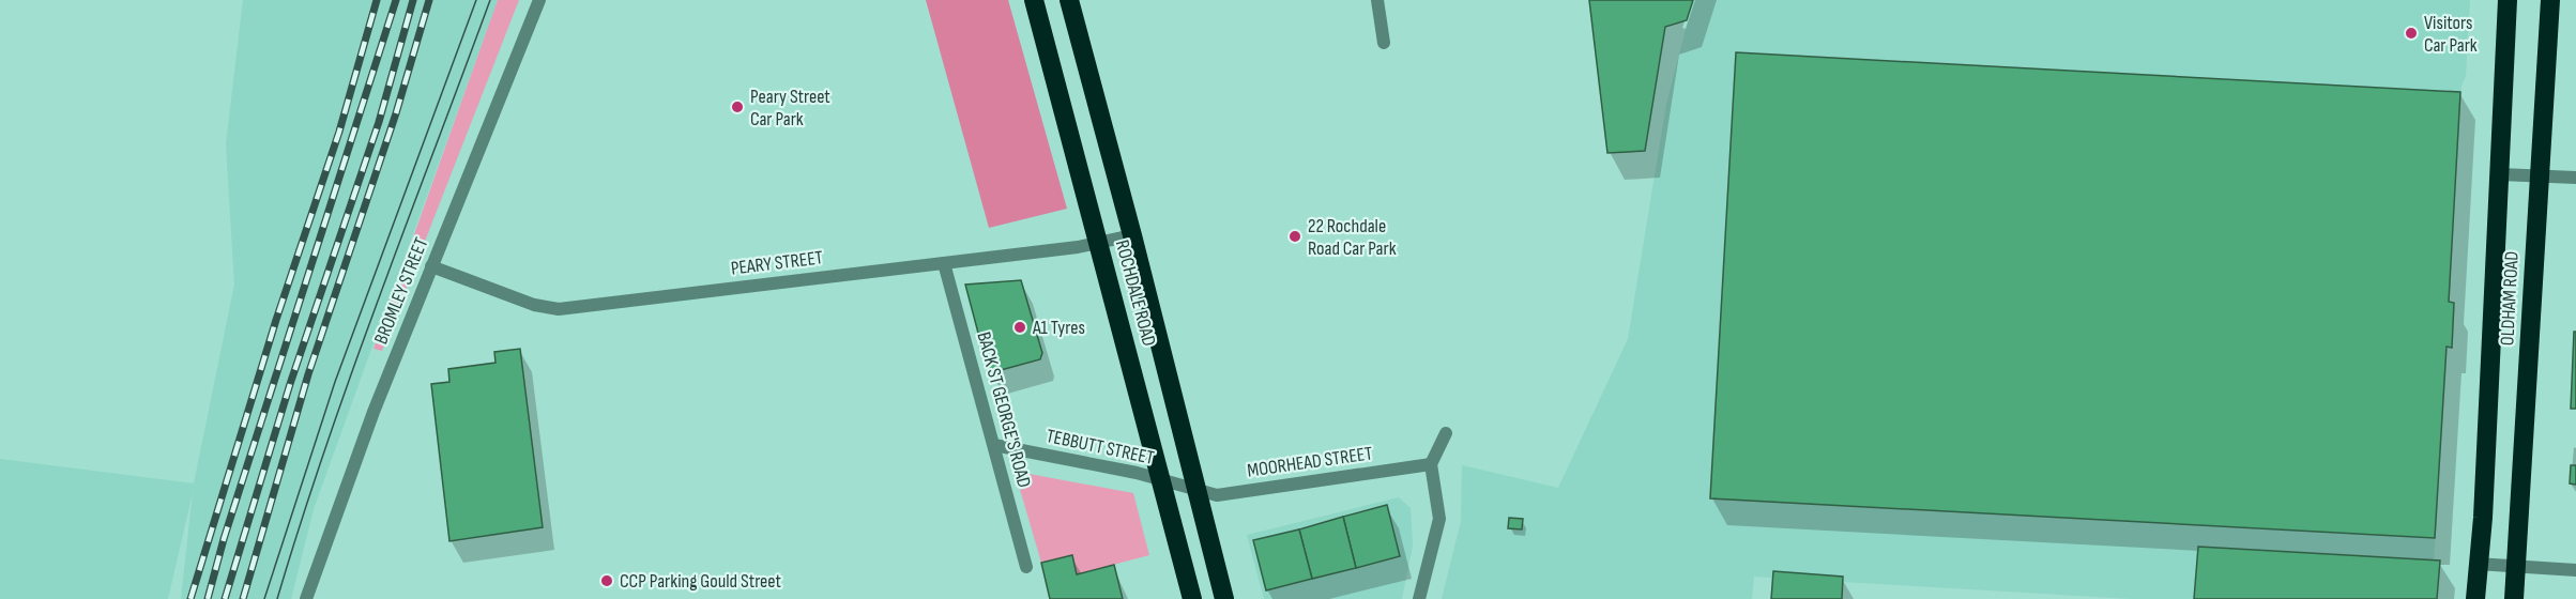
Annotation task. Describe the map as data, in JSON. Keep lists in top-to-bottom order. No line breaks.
{"streets":{"highway":["ROCHDALE ROAD","OLDHAM ROAD"],"street":["PEARY STREET","BROMLEY STREET","BACK ST GEORGE'S ROAD","TEBBUTT STREET","MOORHEAD STREET"]},"crossings":[["PEARY STREET","BROMLEY STREET"],["PEARY STREET","ROCHDALE ROAD"],["PEARY STREET","BACK ST GEORGE'S ROAD"],["ROCHDALE ROAD","TEBBUTT STREET"],["ROCHDALE ROAD","MOORHEAD STREET"],["BACK ST GEORGE'S ROAD","TEBBUTT STREET"],["TEBBUTT STREET","MOORHEAD STREET"]],"places":["Visitors Car Park","Peary Street Car Park","22 Rochdale Road Car Park","A1 Tyres","CCP Parking Gould Street"]}
